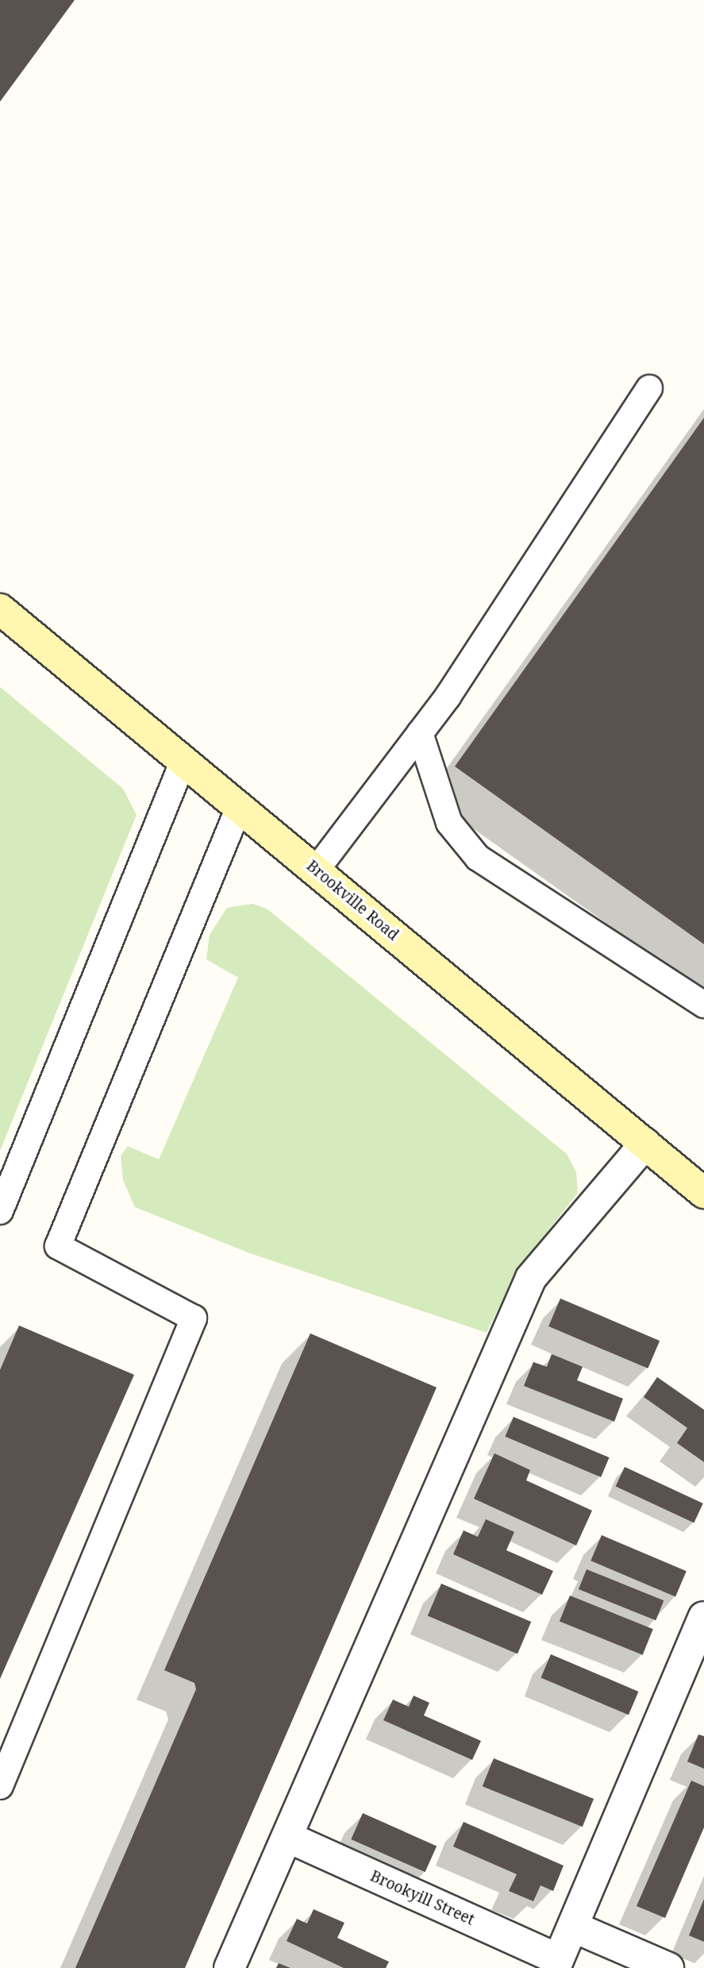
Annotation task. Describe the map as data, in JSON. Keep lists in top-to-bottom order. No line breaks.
{"streets":{"main road":["Brookville Road"],"street":["Brookyill Street"]}}
